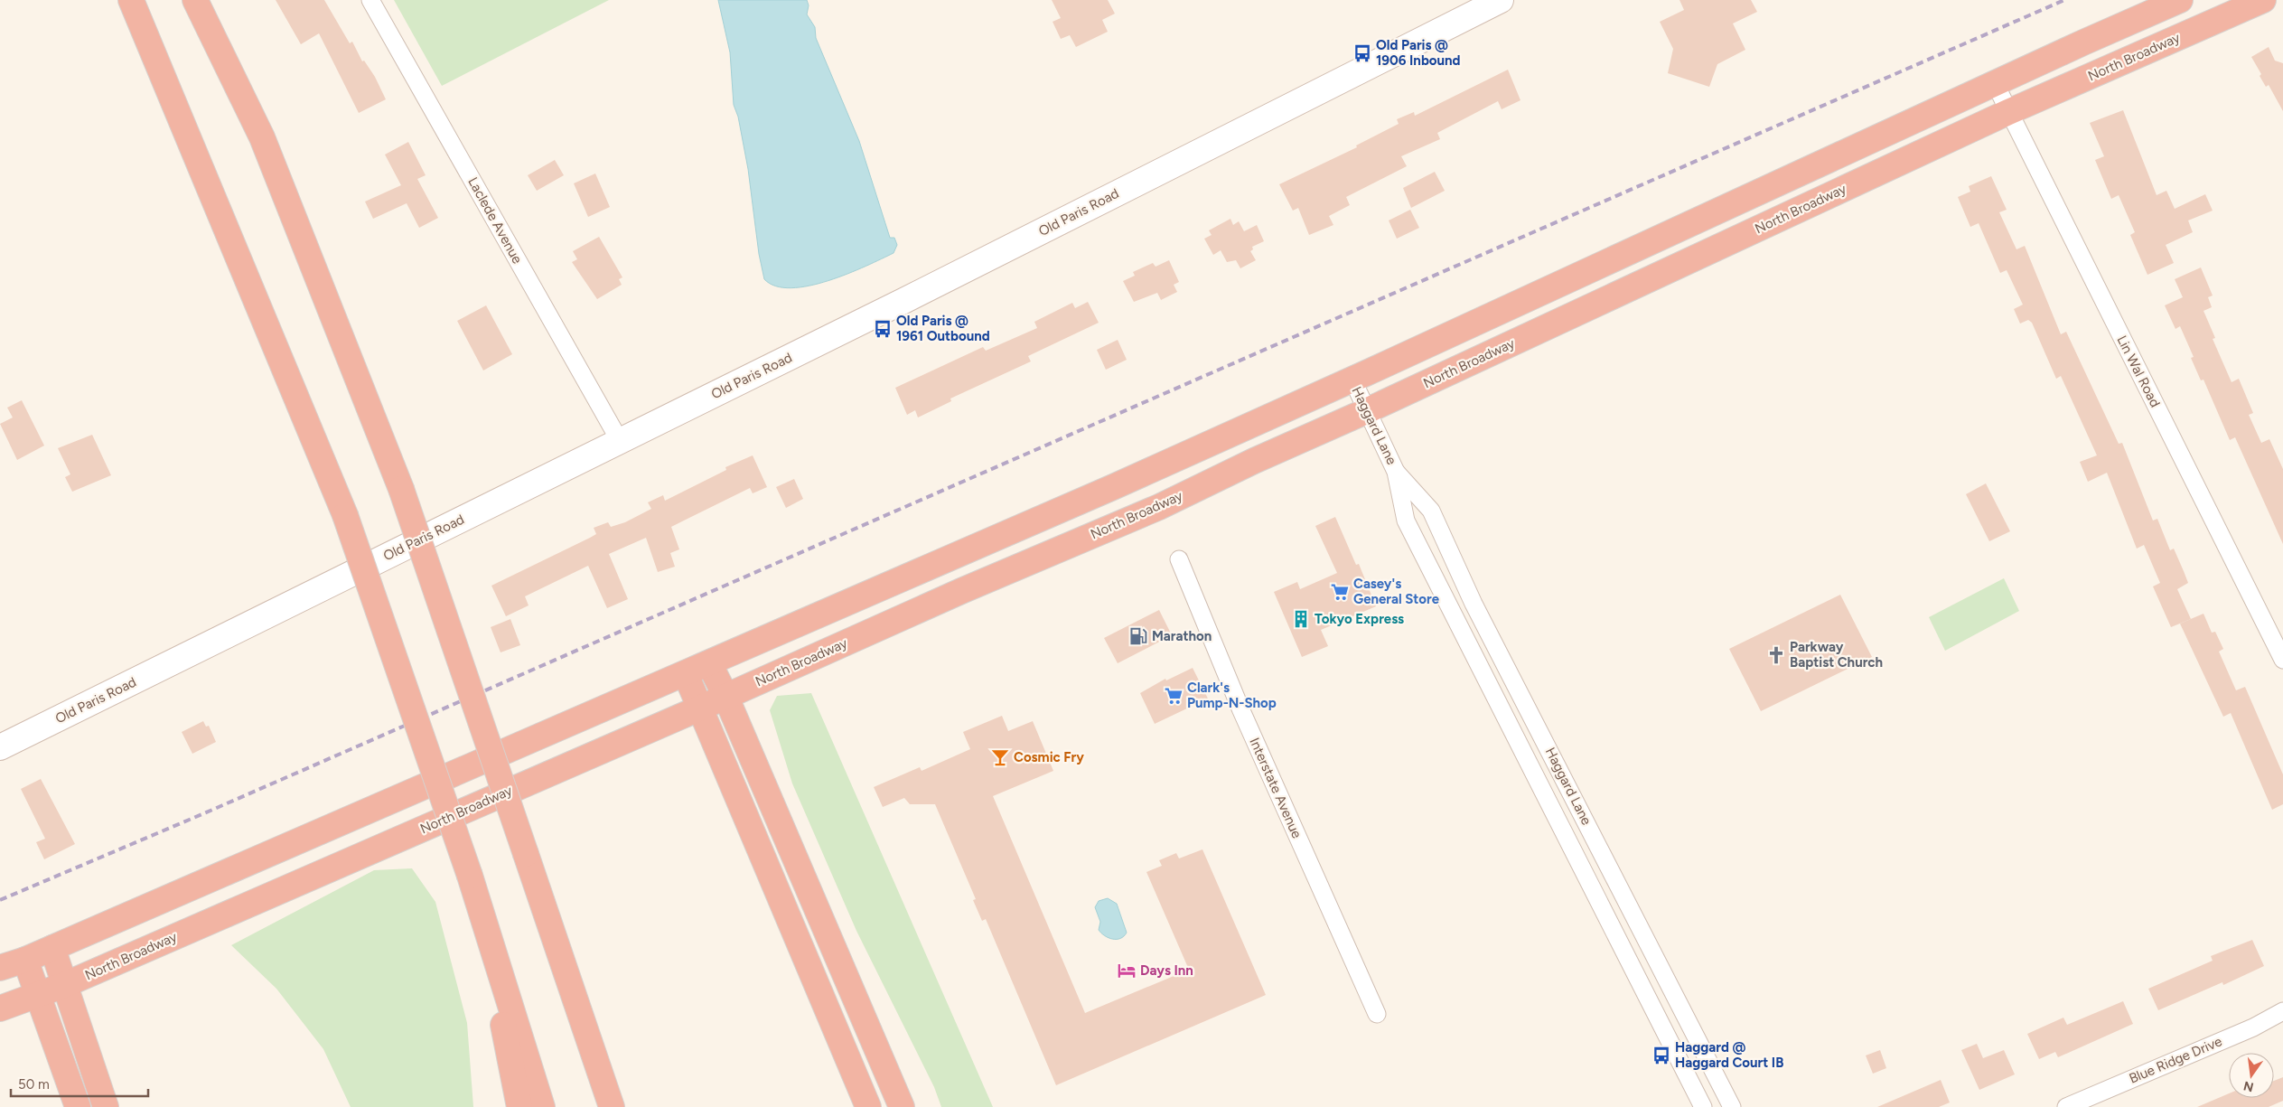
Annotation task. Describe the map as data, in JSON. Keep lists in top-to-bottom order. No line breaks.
{"streets":{"highway":["North Broadway"],"street":["Old Paris Road","Laclede Avenue","Lin Wal Road","Haggard Lane","Interstate Avenue","Blue Ridge Drive"]},"crossings":[["North Broadway","Lin Wal Road"],["North Broadway","Haggard Lane"],["Old Paris Road","Laclede Avenue"]],"places":{"bus stop":["Old Paris @ 1906 Inbound","Old Paris @ 1961 Outbound","Haggard @ Haggard Court IB"],"supermarket":["Casey's General Store","Clark's Pump-N-Shop"],"building":["Tokyo Express"],"fuel station":["Marathon"],"church":["Parkway Baptist Church"],"bar":["Cosmic Fry"],"hotel":["Days Inn"]},"scale_bar":"50 m","north":"bottom"}
